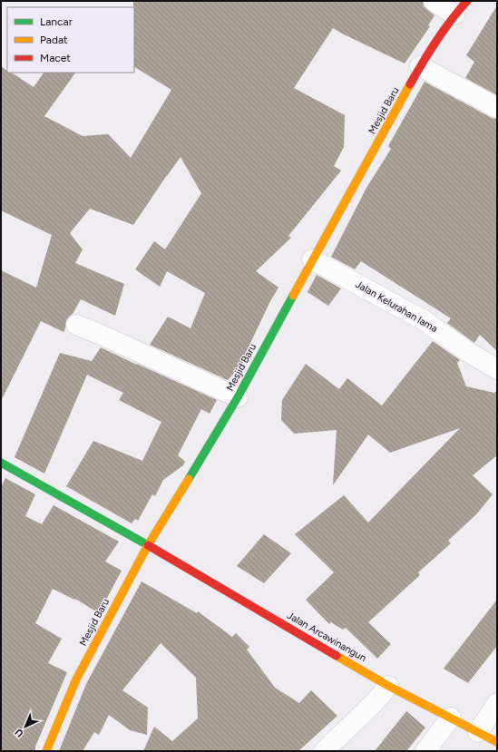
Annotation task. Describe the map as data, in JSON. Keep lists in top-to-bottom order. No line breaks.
{"streets":{"street":["Mesjid Baru","Jalan Kelurahan lama","Jalan Arcawinangun"]},"crossings":[["Mesjid Baru","Jalan Kelurahan lama"],["Mesjid Baru","Jalan Arcawinangun"]],"legend":["Lancar","Padat","Macet"],"north":"bottom left"}
